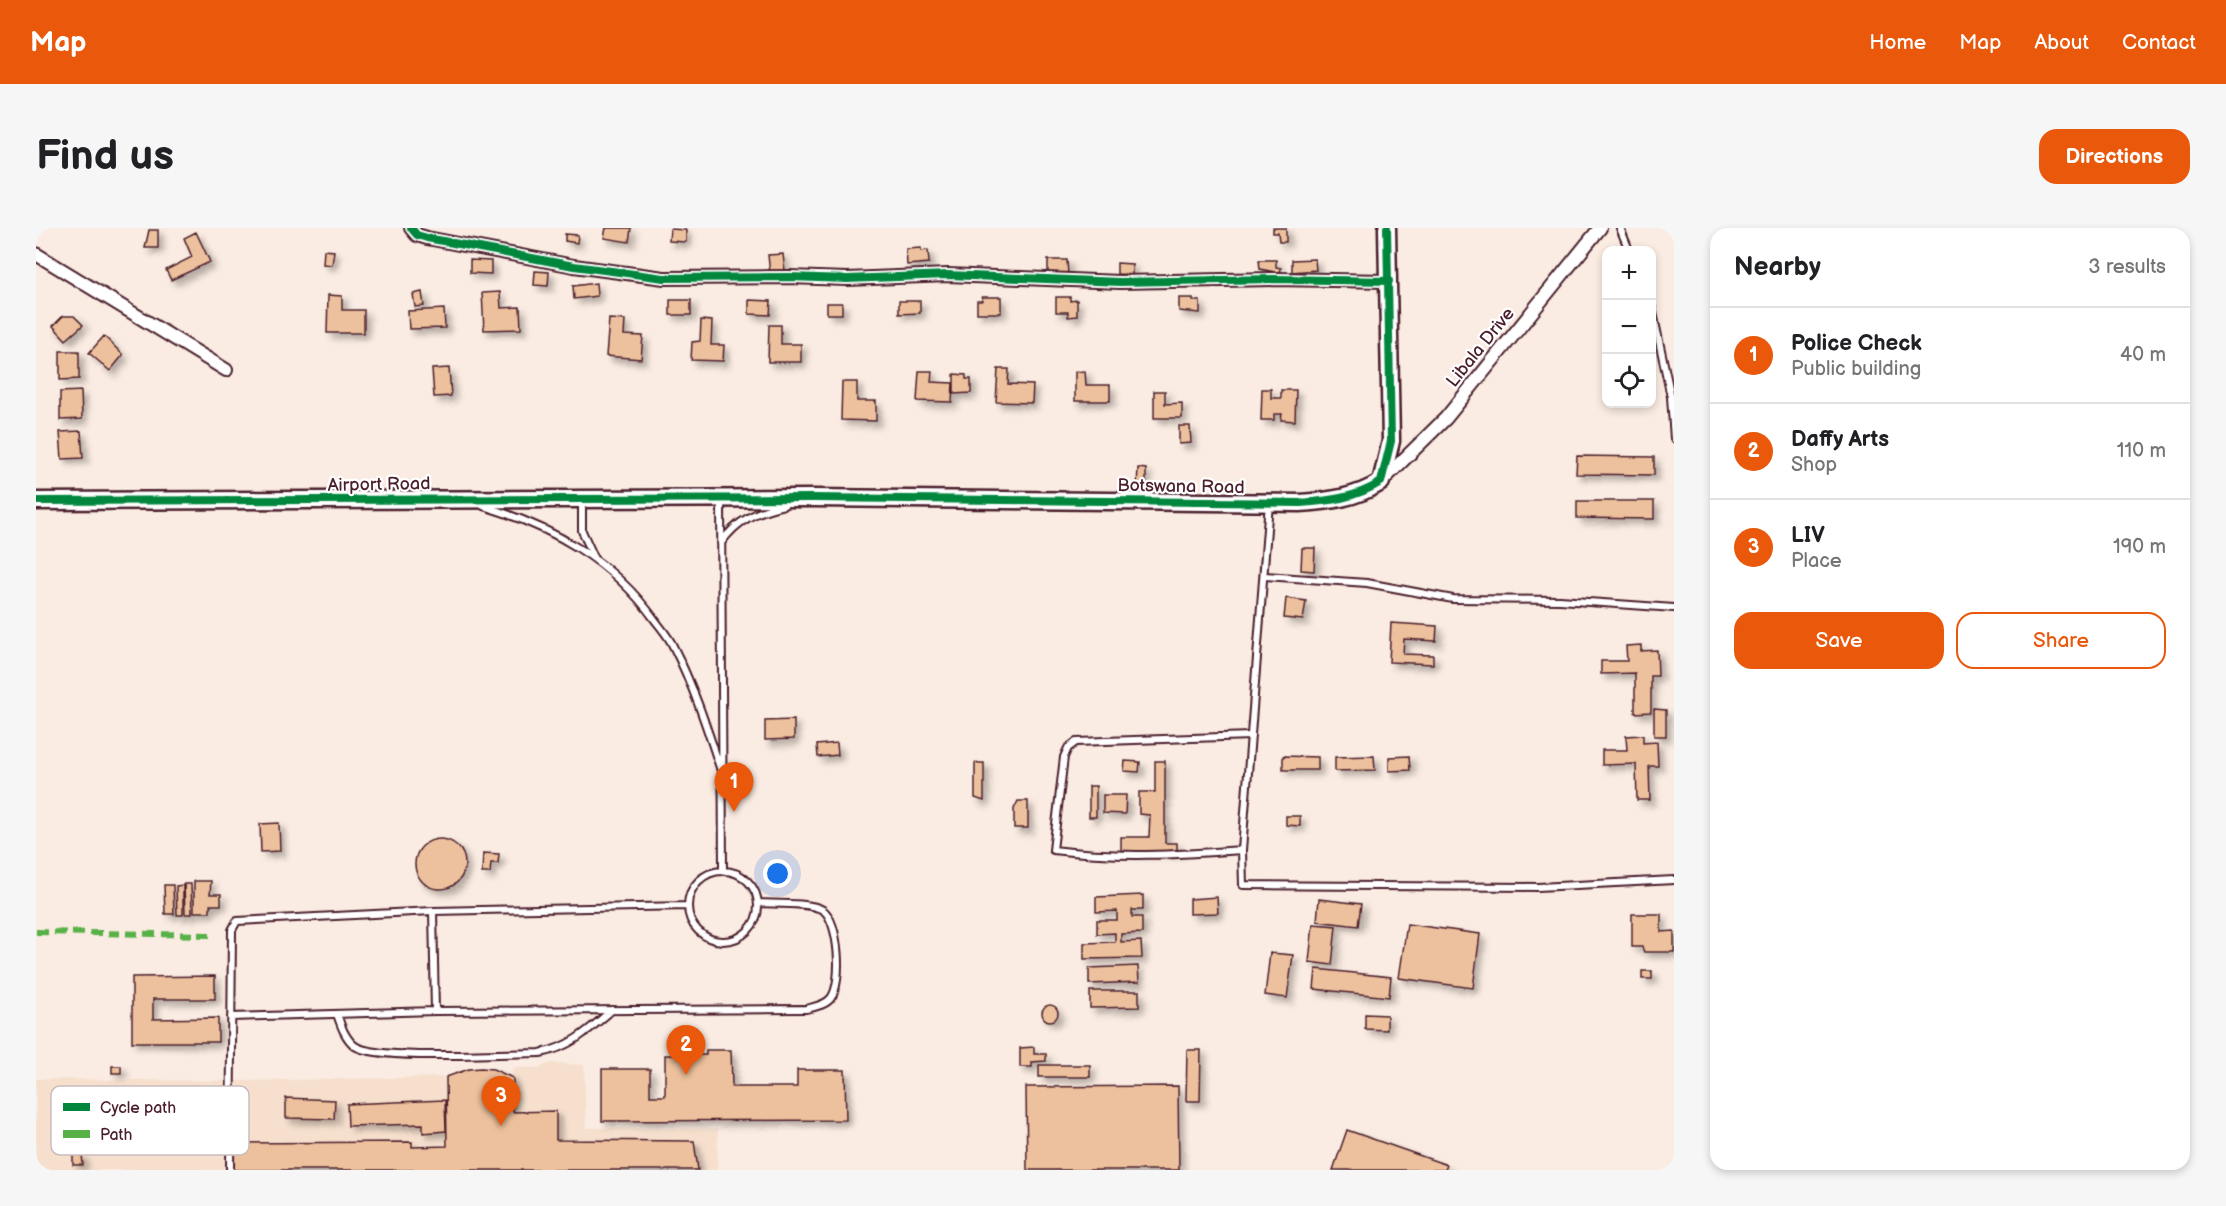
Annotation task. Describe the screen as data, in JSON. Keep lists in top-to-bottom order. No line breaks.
{"streets":{"street":["Libala Drive","Airport Road","Botswana Road"]},"crossings":[["Libala Drive","Botswana Road"],["Airport Road","Botswana Road"]],"legend":["Cycle path","Path"],"page":{"header":"Map","nav":["Home","Map","About","Contact"],"buttons":["Directions",["Save","Share"]],"title":"Find us","heading":["Nearby","3 results"],"map_buttons":["+","−"],"list":[{"mark":"1","name":"Police Check","note":"Public building","value":"40 m"},{"mark":"2","name":"Daffy Arts","note":"Shop","value":"110 m"},{"mark":"3","name":"LIV","note":"Place","value":"190 m"}],"pins":["1","2","3"]}}
